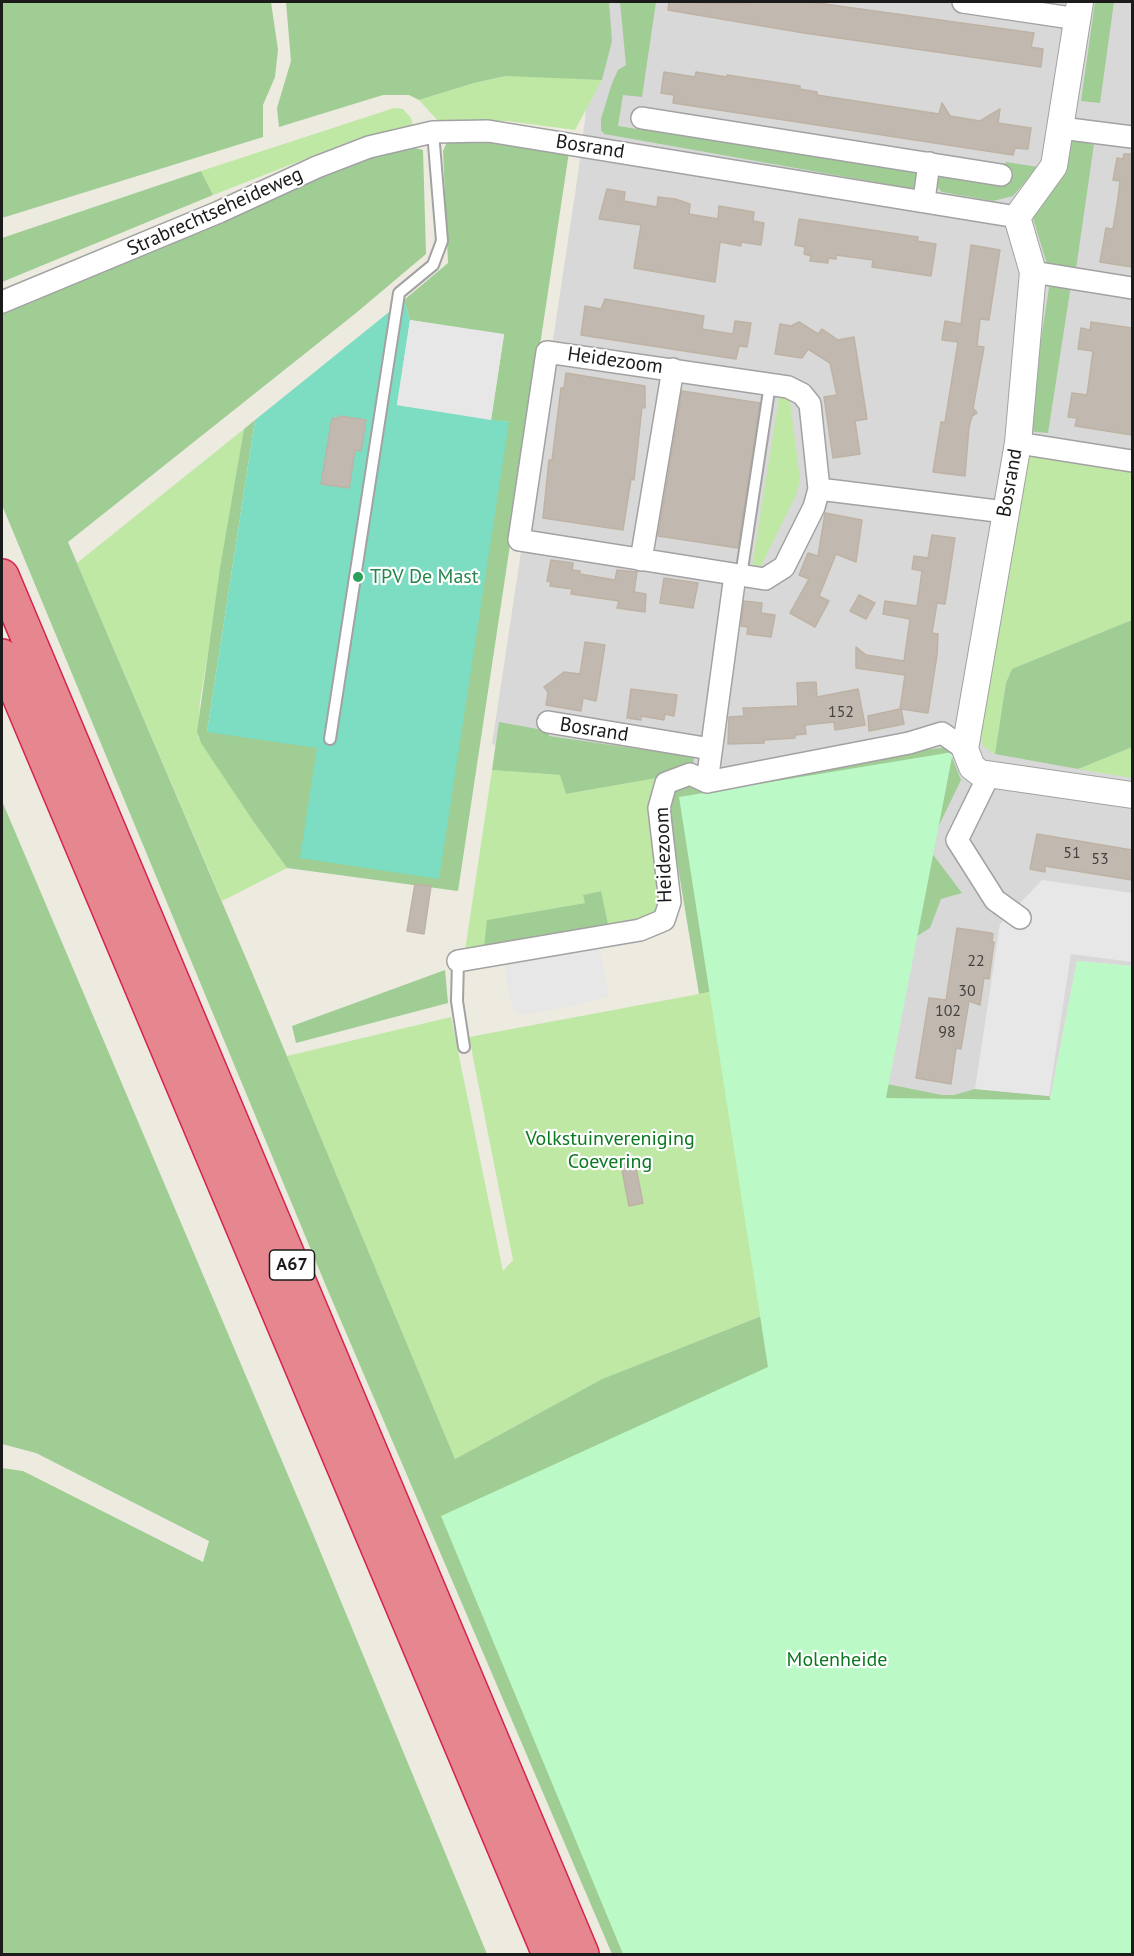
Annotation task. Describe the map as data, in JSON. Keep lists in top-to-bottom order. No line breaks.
{"streets":{"highway":["A67"],"street":["Bosrand","Strabrechtseheideweg","Heidezoom"]},"crossings":[["Bosrand","Strabrechtseheideweg"]],"parks":["Volkstuinvereniging Coevering","Molenheide"],"places":["TPV De Mast"],"house_numbers":["152","51","53","22","30","102","98"]}
